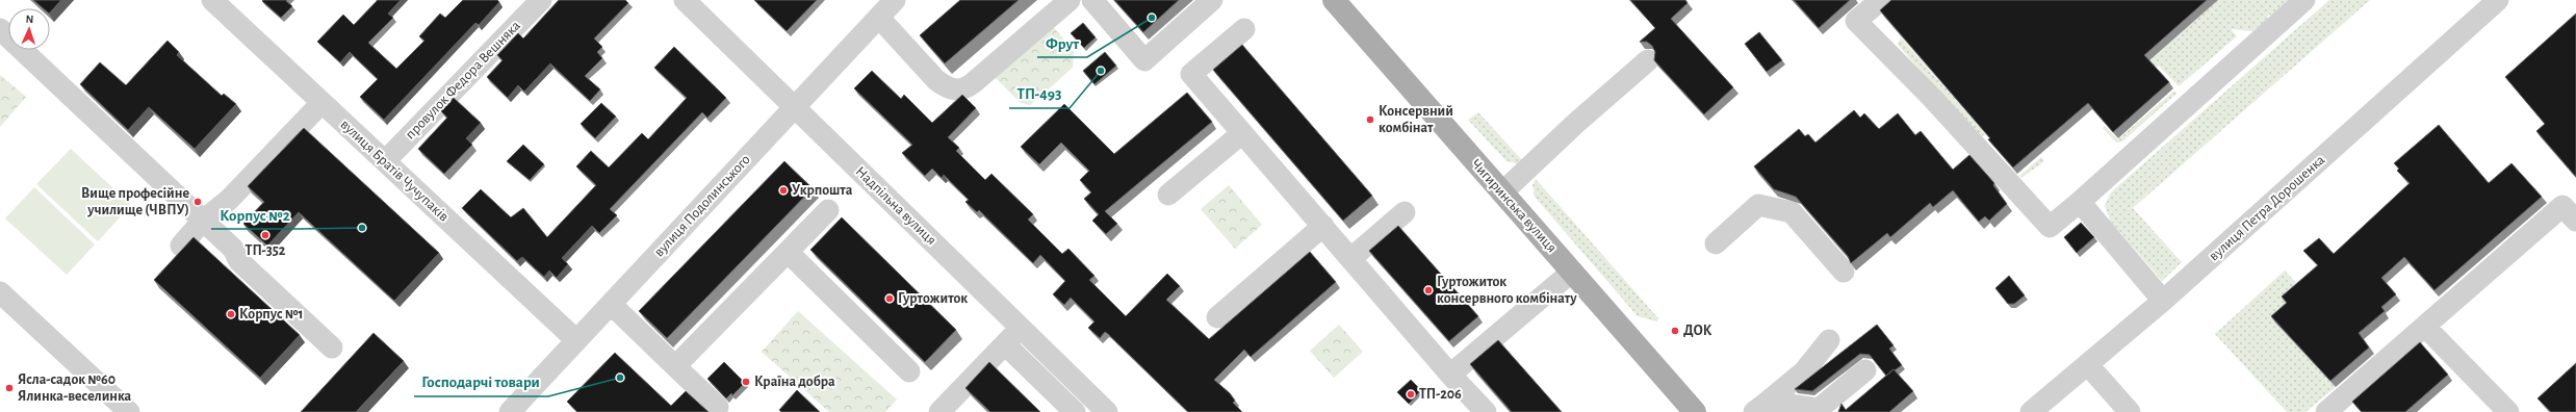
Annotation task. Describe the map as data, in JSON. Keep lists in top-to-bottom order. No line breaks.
{"streets":{"main road":["Чигиринська вулиця"],"street":["провулок Федора Вешняка","вулиця Братів Чучупаків","вулиця Подолинського","Надпільна вулиця","вулиця Петра Дорошенка"]},"crossings":[["провулок Федора Вешняка","вулиця Братів Чучупаків"],["вулиця Братів Чучупаків","вулиця Подолинського"],["вулиця Подолинського","Надпільна вулиця"]],"places":["Фрут","ТП-493","Консервний комбінат","Укрпошта","Вище професійне училище (ЧВПУ)","Корпус №2","ТП-352","Гуртожиток консервного комбінату","Гуртожиток","Корпус №1","ДОК","Господарчі товари","Країна добра","Ясла-садок №60 Ялинка-веселинка","ТП-206"],"north":"top"}
